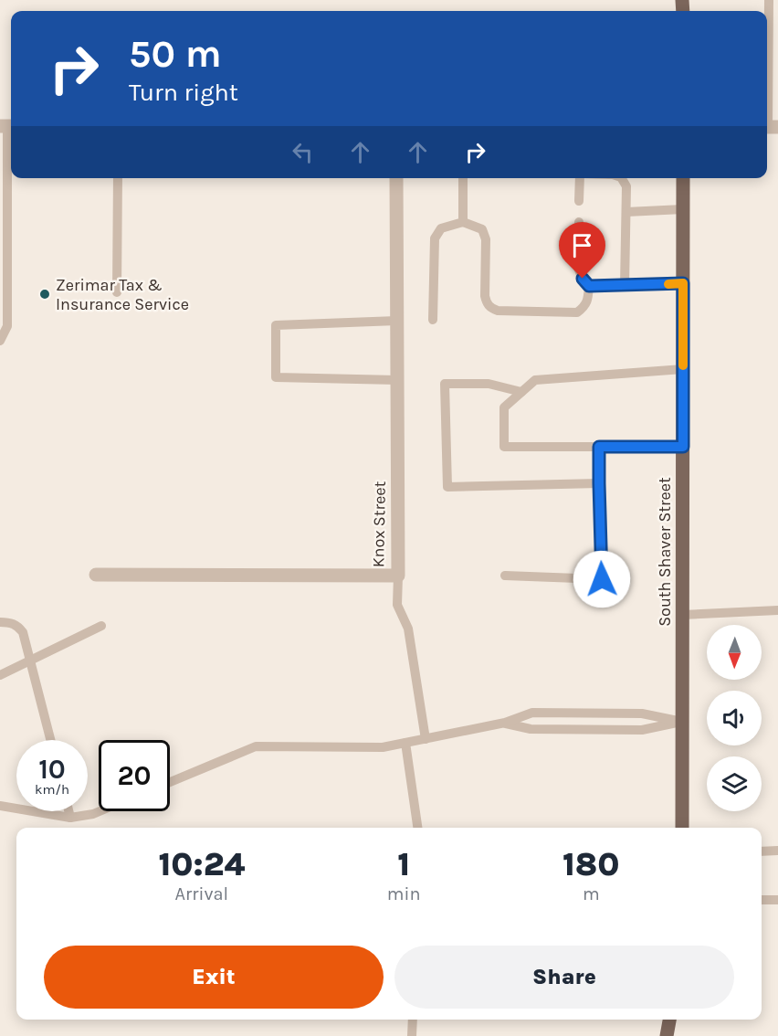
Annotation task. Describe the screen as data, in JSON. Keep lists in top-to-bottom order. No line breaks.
{"streets":{"main road":["South Shaver Street"],"street":["Knox Street"]},"places":["Zerimar Tax & Insurance Service"],"north":"bottom","page":{"turn":["50 m","Turn right"],"speed":"10 km/h","limit":"20","eta":["10:24","Arrival","1","min","180","m"],"buttons":["Exit","Share"]}}
